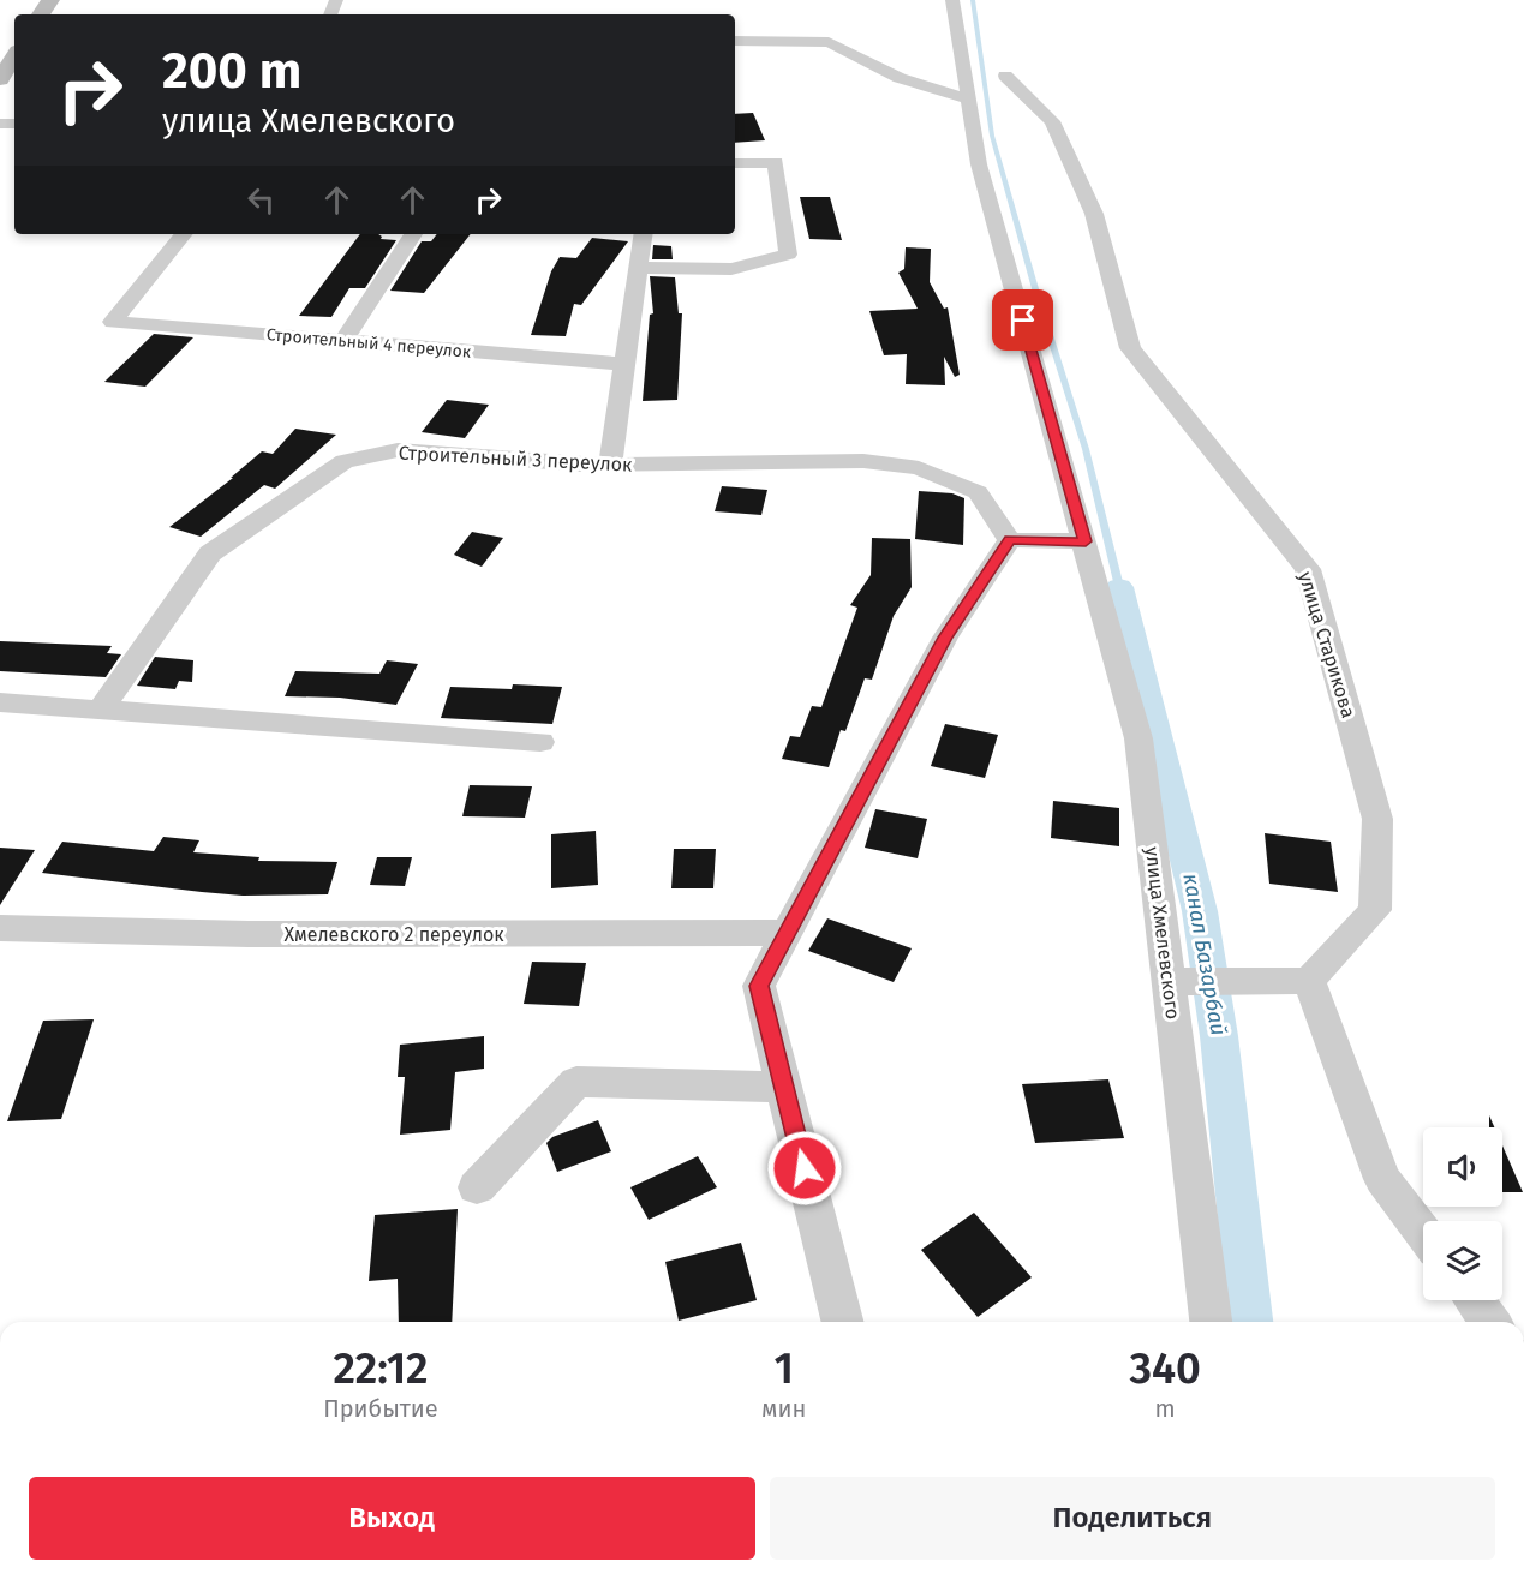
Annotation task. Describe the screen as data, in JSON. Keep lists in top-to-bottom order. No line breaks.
{"streets":{"street":["Строительный 4 переулок","Строительный 3 переулок","улица Старикова","улица Хмелевского","Хмелевского 2 переулок"]},"water":["канал Базарбай"],"page":{"turn":["200 m","улица Хмелевского"],"eta":["22:12","Прибытие","1","мин","340","m"],"buttons":["Выход","Поделиться"]}}
